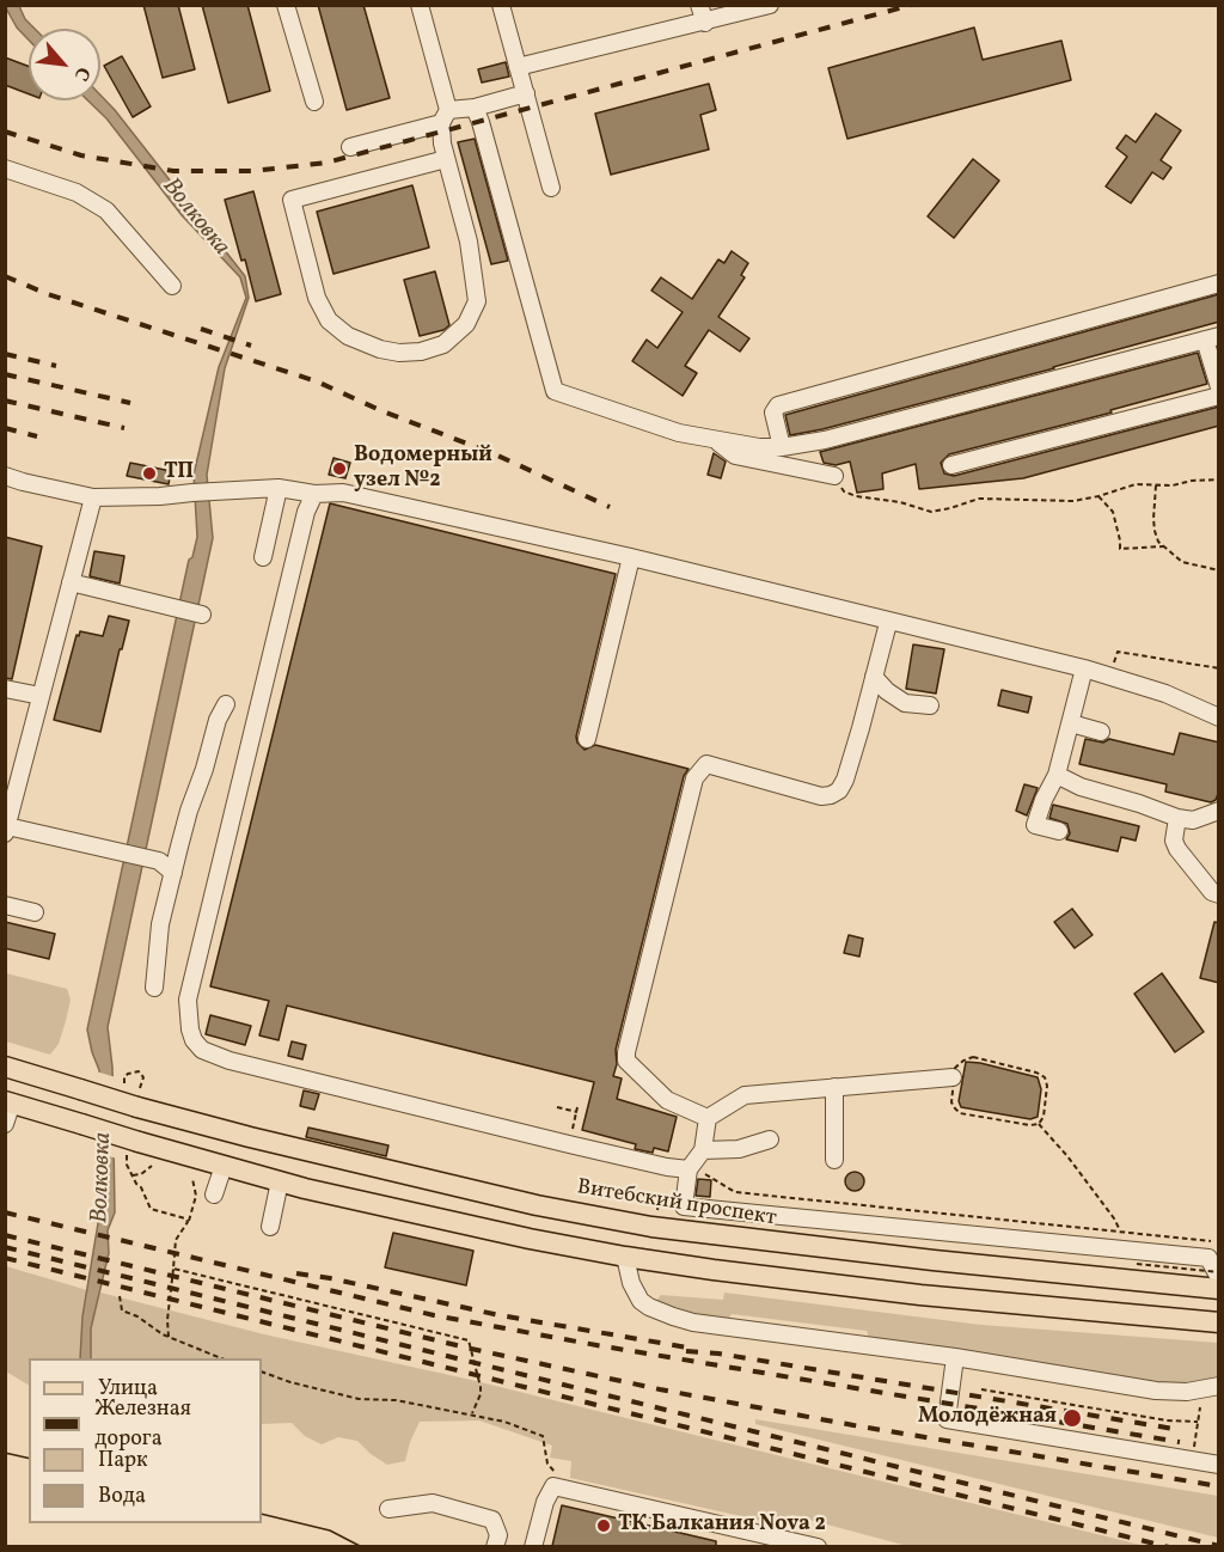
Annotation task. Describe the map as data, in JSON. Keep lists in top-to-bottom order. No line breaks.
{"streets":{"main road":["Витебский проспект"]},"water":["Волковка"],"places":["Водомерный узел №2","ТП","Молодёжная","ТК Балкания Nova 2"],"legend":["Улица","Железная дорога","Парк","Вода"],"north":"bottom right"}
